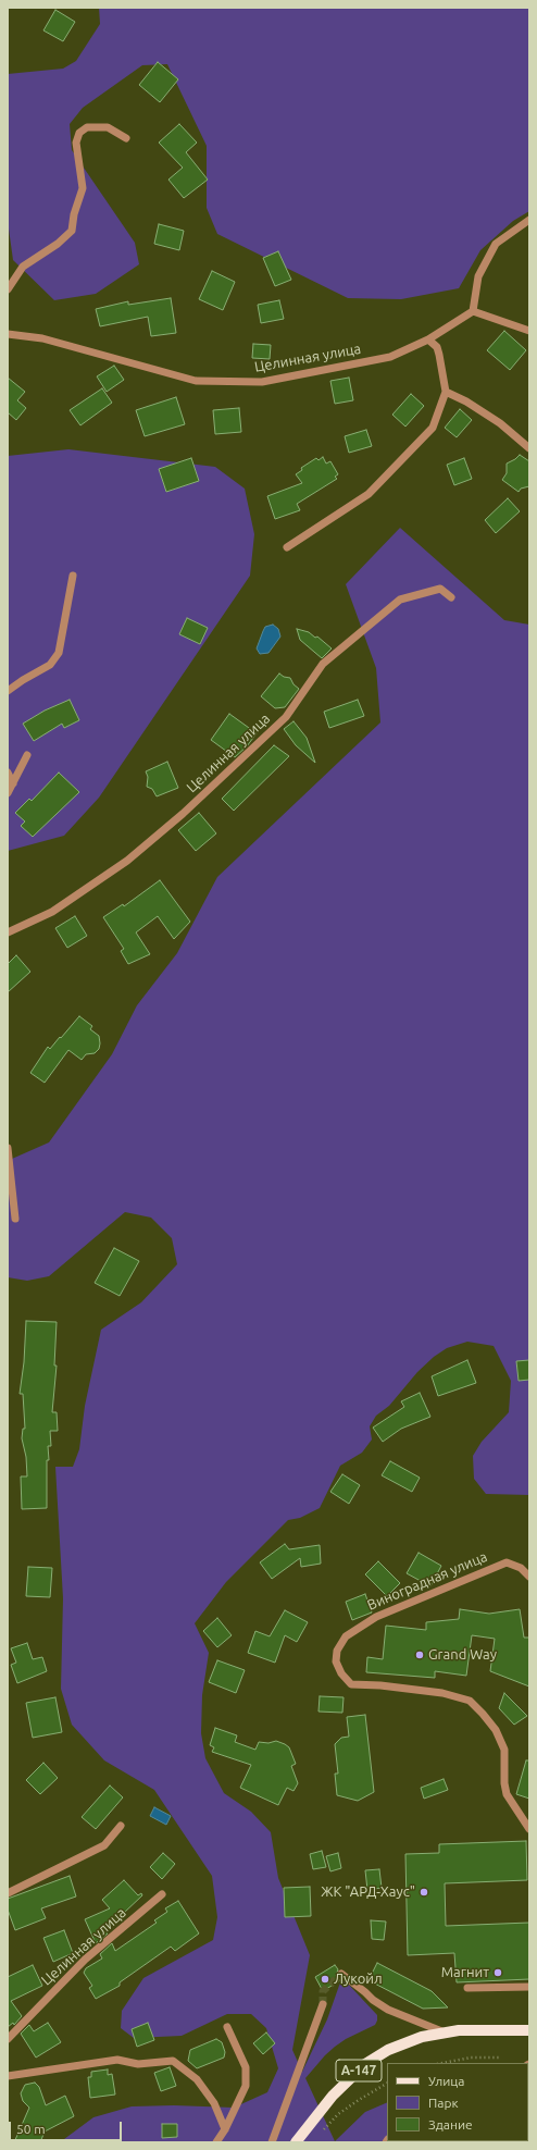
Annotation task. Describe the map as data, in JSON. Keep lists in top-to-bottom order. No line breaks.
{"streets":{"main road":["А-147"],"street":["Целинная улица","Виноградная улица"]},"places":["Grand Way","ЖК \"АРД-Хаус\"","Магнит","Лукойл"],"legend":["Улица","Парк","Здание"],"scale_bar":"50 m"}
